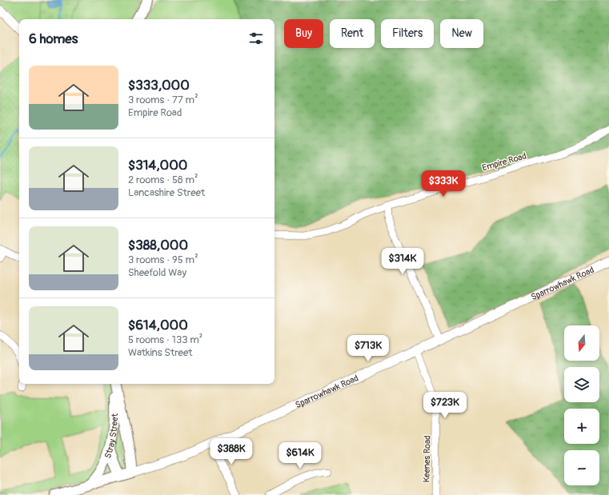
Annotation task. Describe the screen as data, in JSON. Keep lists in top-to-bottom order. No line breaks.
{"streets":{"main road":["Sparrowhawk Road","Stray Street"],"street":["Empire Road","Keenes Road"]},"crossings":[["Sparrowhawk Road","Stray Street"],["Sparrowhawk Road","Keenes Road"]],"north":"bottom","page":{"chip":["Buy","Rent","Filters","New"],"heading":"6 homes","list":[{"name":"$333,000","note":"3 rooms · 77 m² · Empire Road"},{"name":"$314,000","note":"2 rooms · 58 m² · Lancashire Street"},{"name":"$388,000","note":"3 rooms · 95 m² · Sheefold Way"},{"name":"$614,000","note":"5 rooms · 133 m² · Watkins Street"}],"price":["$333K","$314K","$713K","$723K","$388K","$614K"],"map_buttons":["+","−"]}}
